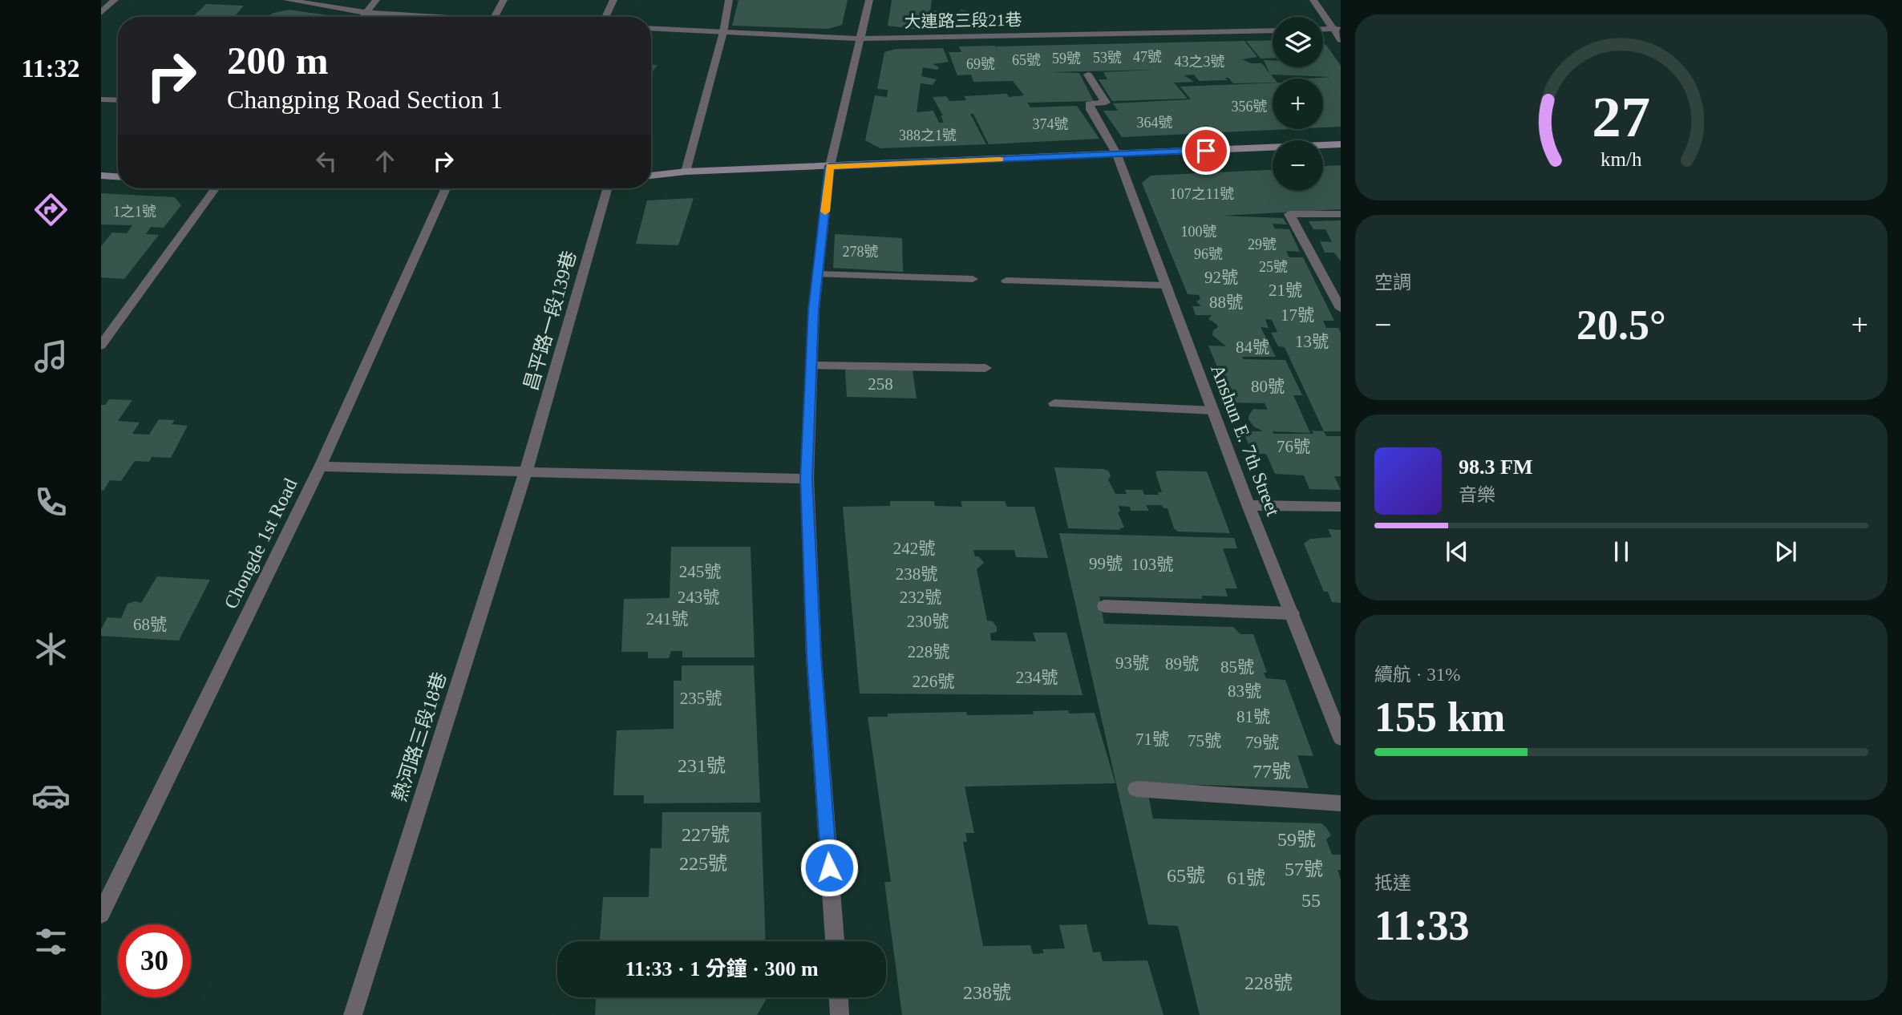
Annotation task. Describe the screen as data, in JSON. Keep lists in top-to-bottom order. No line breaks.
{"streets":{"street":["大連路三段21巷","昌平路一段139巷","Anshun E. 7th Street","Chongde 1st Road","熱河路三段18巷"]},"crossings":[["昌平路一段139巷","熱河路三段18巷"]],"house_numbers":["47號","53號","59號","65號","43之3號","69號","356號","364號","374號","388之1號","107之11號","1之1號","100號","29號","278號","96號","25號","92號","21號","88號","17號","13號","84號","258","80號","76號","242號","99號","103號","245號","238號","243號","232號","241號","230號","68號","228號","93號","89號","85號","234號","226號","83號","235號","81號","71號","75號","79號","231號","77號","227號","59號","225號","57號","65號","61號","55","228號","238號"],"page":{"tabs":"11:32","map_buttons":["+","−"],"turn":["200 m","Changping Road Section 1"],"tile":["空調",["續航 · 31%","155 km"],["抵達","11:33"]],"heat":["−","20.5°","+"],"song":["98.3 FM","音樂"],"limit":"30","trip":"11:33 · 1 分鐘 · 300 m","gauge":["27","km/h"]}}
